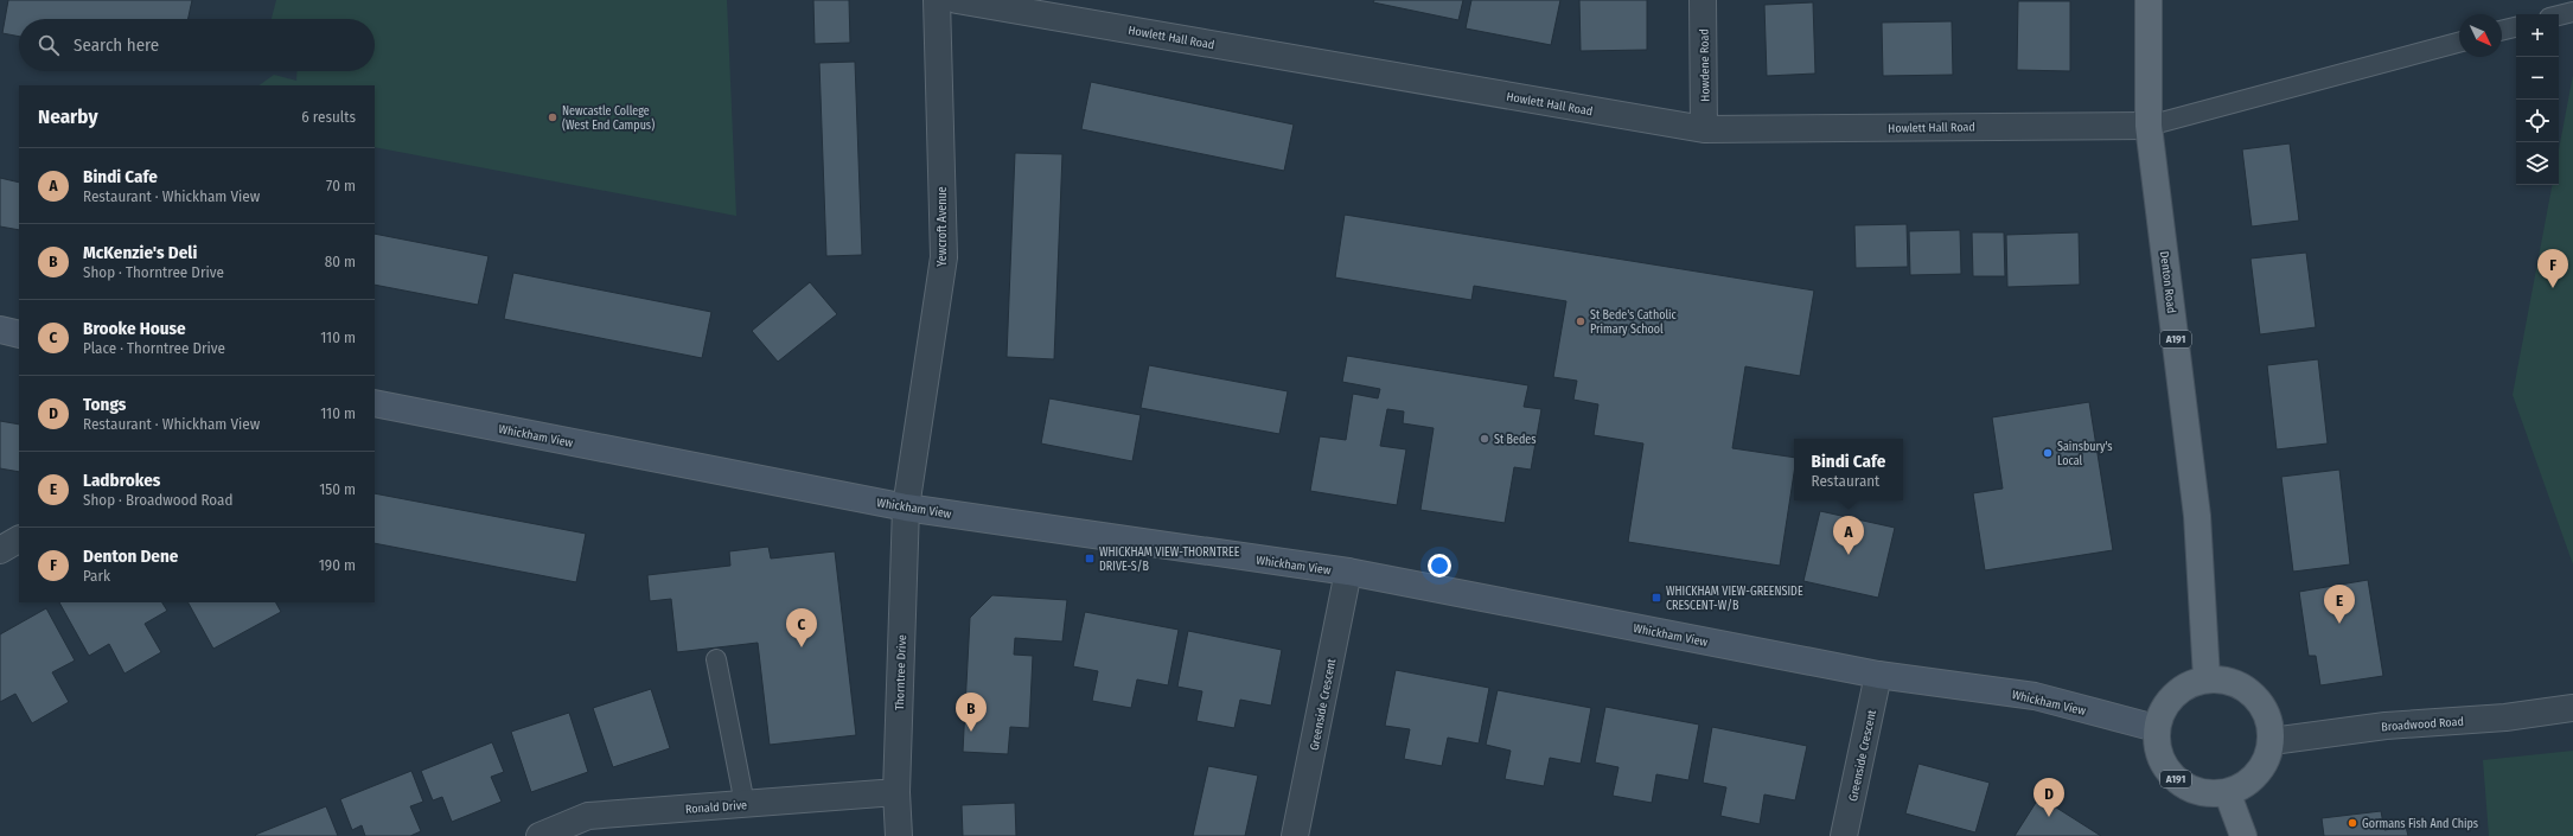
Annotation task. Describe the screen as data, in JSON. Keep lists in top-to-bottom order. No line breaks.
{"streets":{"main road":["Denton Road","A191","Whickham View"],"street":["Howlett Hall Road","Howdene Road","Yewcroft Avenue","Thorntree Drive","Greenside Crescent","Broadwood Road","Ronald Drive"]},"crossings":[["Howlett Hall Road","Howdene Road"],["Howlett Hall Road","Denton Road"],["Yewcroft Avenue","Whickham View"],["Yewcroft Avenue","Thorntree Drive"],["Denton Road","A191"],["Denton Road","Whickham View"],["Denton Road","Broadwood Road"],["A191","Whickham View"],["A191","Broadwood Road"],["Whickham View","Thorntree Drive"],["Whickham View","Greenside Crescent"],["Whickham View","Broadwood Road"],["Thorntree Drive","Ronald Drive"]],"places":{"other":["Newcastle College (West End Campus)","St Bede's Catholic Primary School","St Bedes","Sainsbury's Local","Gormans Fish And Chips"],"transit":["WHICKHAM VIEW-THORNTREE DRIVE-S/B","WHICKHAM VIEW-GREENSIDE CRESCENT-W/B"]},"north":"bottom right","page":{"map_buttons":["+","−"],"search":"Search here","heading":["Nearby","6 results"],"list":[{"mark":"A","name":"Bindi Cafe","note":"Restaurant · Whickham View","value":"70 m"},{"mark":"B","name":"McKenzie's Deli","note":"Shop · Thorntree Drive","value":"80 m"},{"mark":"C","name":"Brooke House","note":"Place · Thorntree Drive","value":"110 m"},{"mark":"D","name":"Tongs","note":"Restaurant · Whickham View","value":"110 m"},{"mark":"E","name":"Ladbrokes","note":"Shop · Broadwood Road","value":"150 m"},{"mark":"F","name":"Denton Dene","note":"Park","value":"190 m"}],"pins":["F","A","E","C","B","D"],"popup":["Bindi Cafe","Restaurant"]}}
